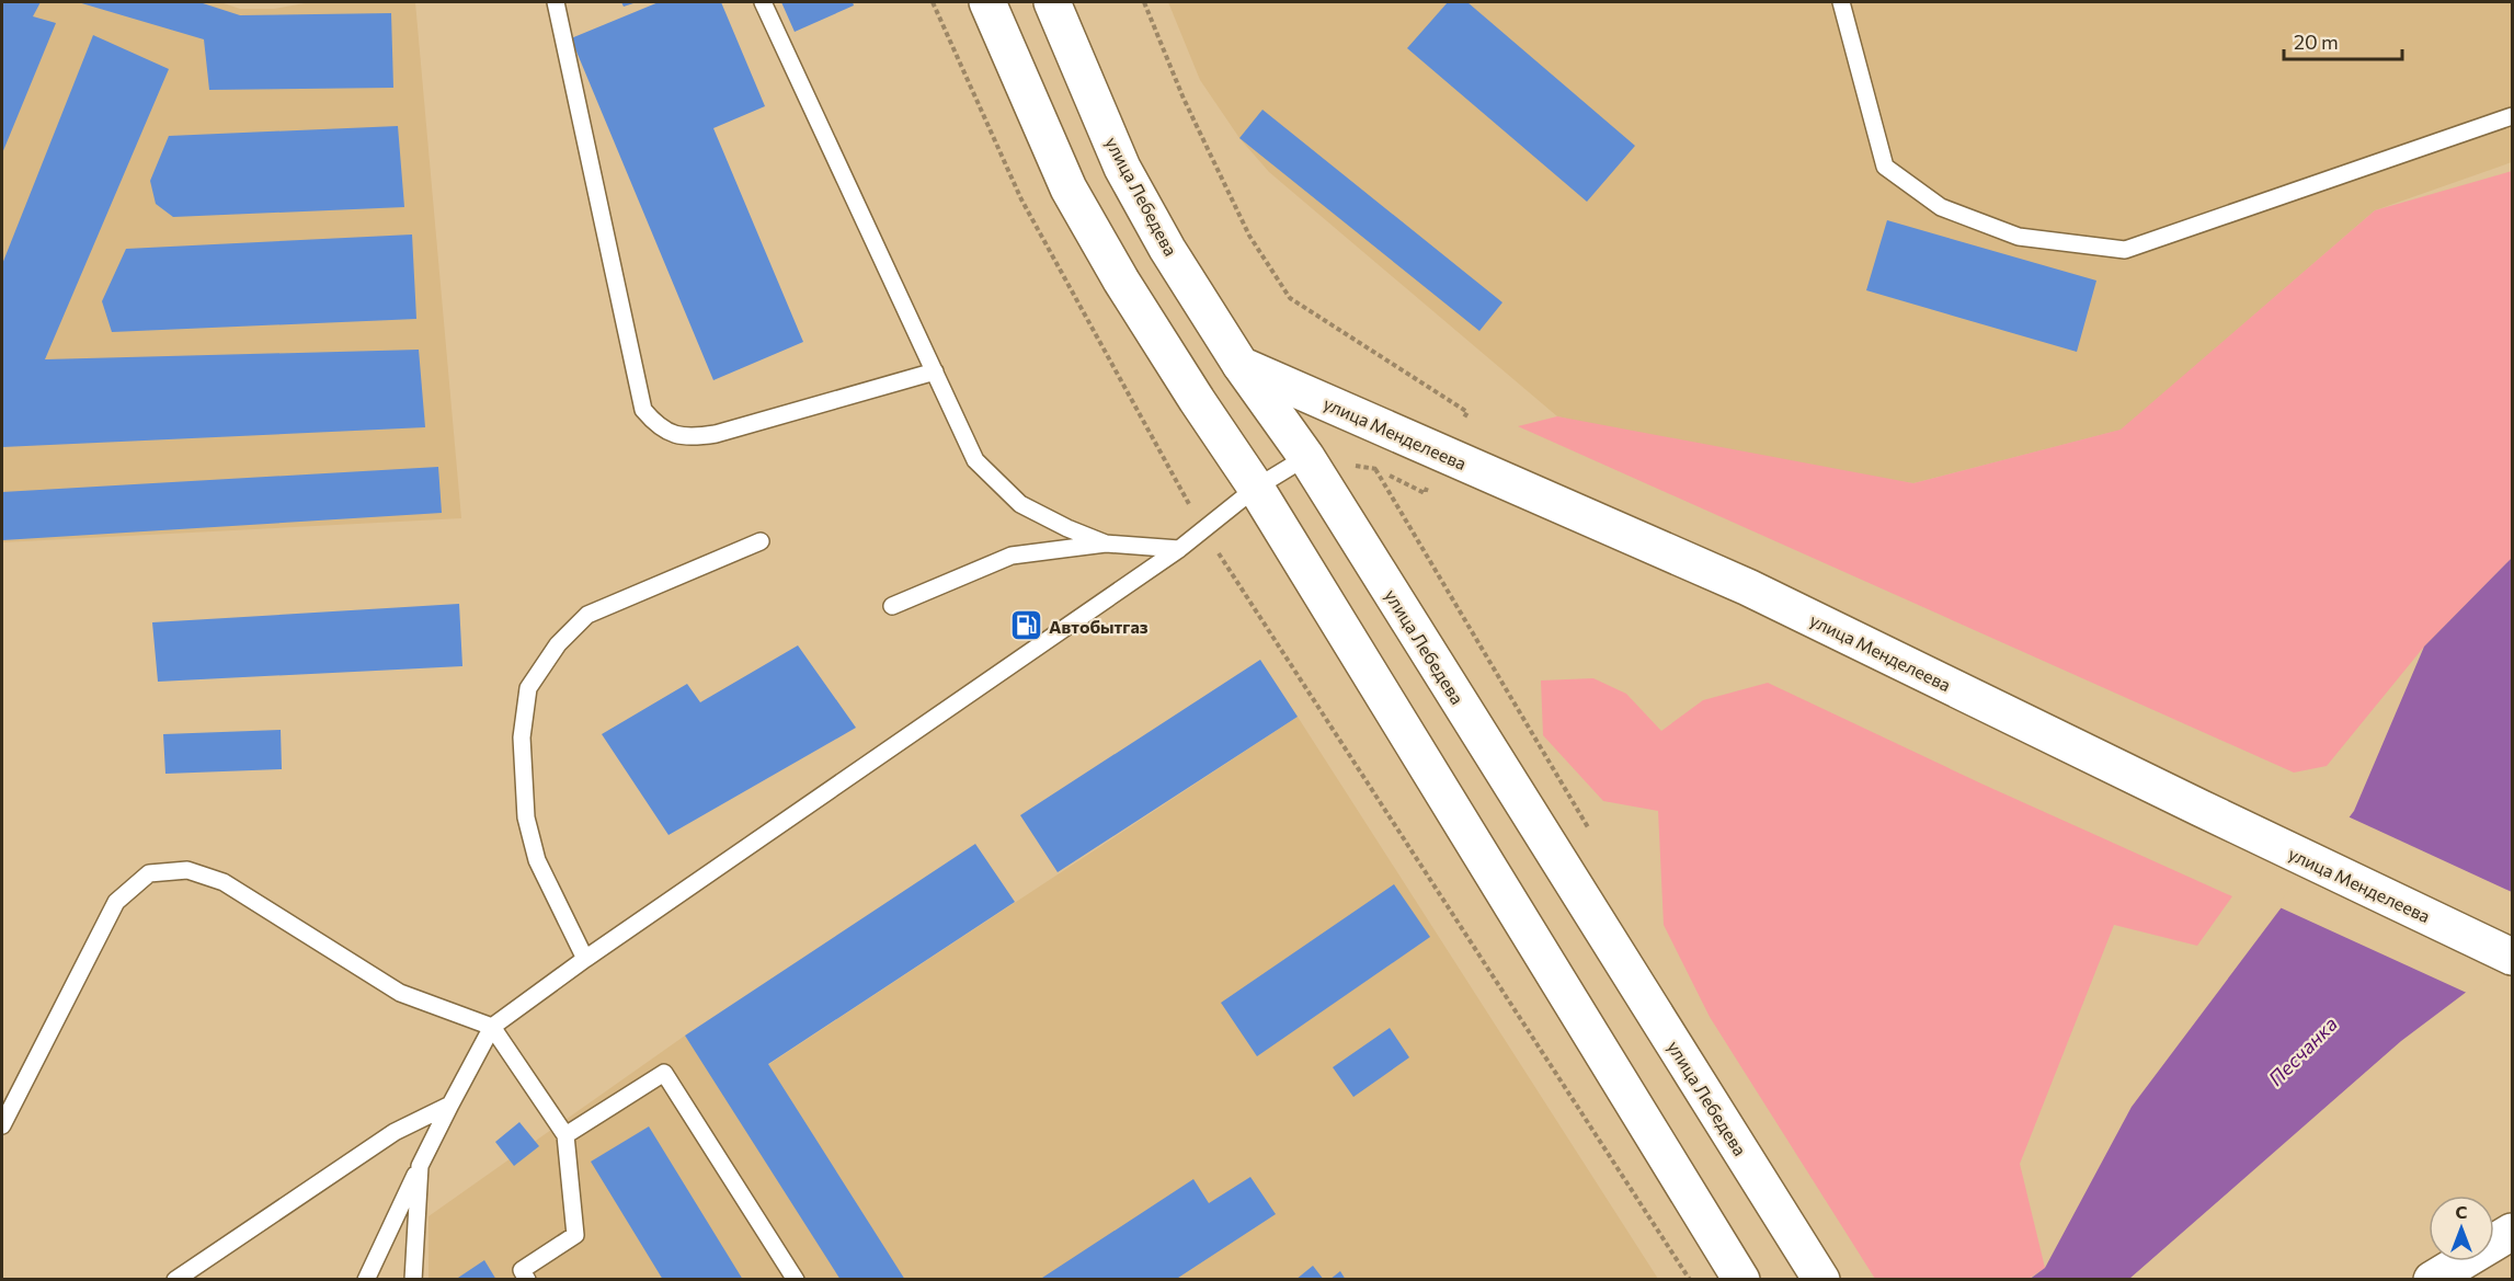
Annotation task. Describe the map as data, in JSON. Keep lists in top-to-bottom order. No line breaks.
{"streets":{"main road":["улица Лебедева","улица Менделеева"]},"crossings":[["улица Лебедева","улица Менделеева"]],"water":["Песчанка"],"places":{"fuel station":["Автобытгаз"]},"scale_bar":"20 m","north":"top"}
